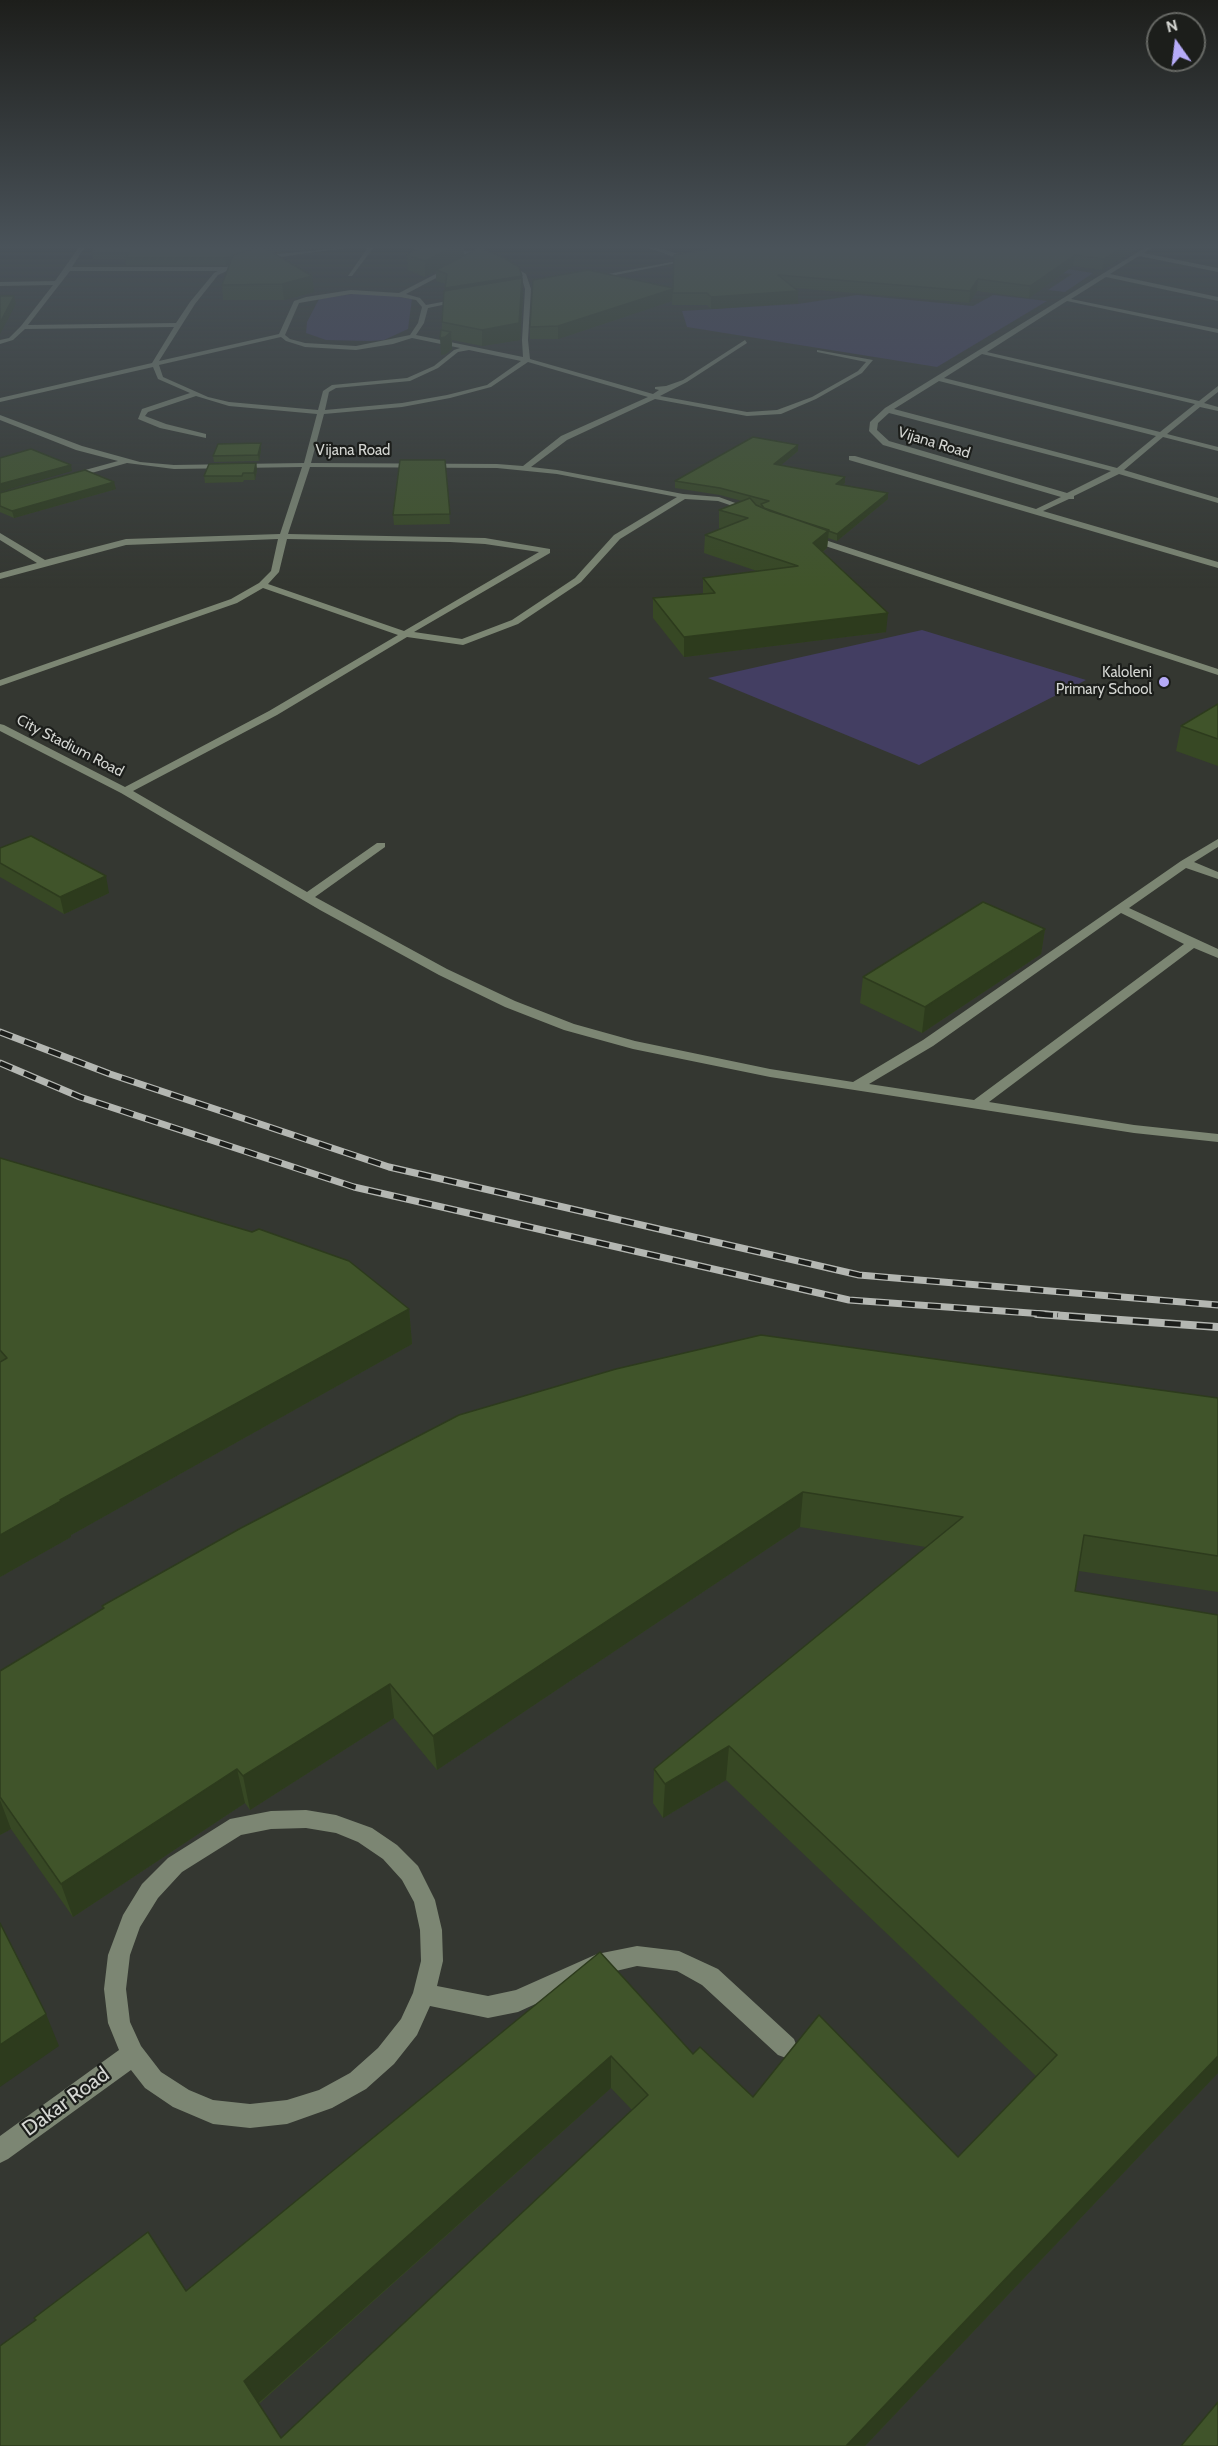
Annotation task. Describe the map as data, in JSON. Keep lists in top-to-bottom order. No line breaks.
{"streets":{"street":["Vijana Road","City Stadium Road","Dakar Road"]},"places":["Kaloleni Primary School"],"north":"top"}
